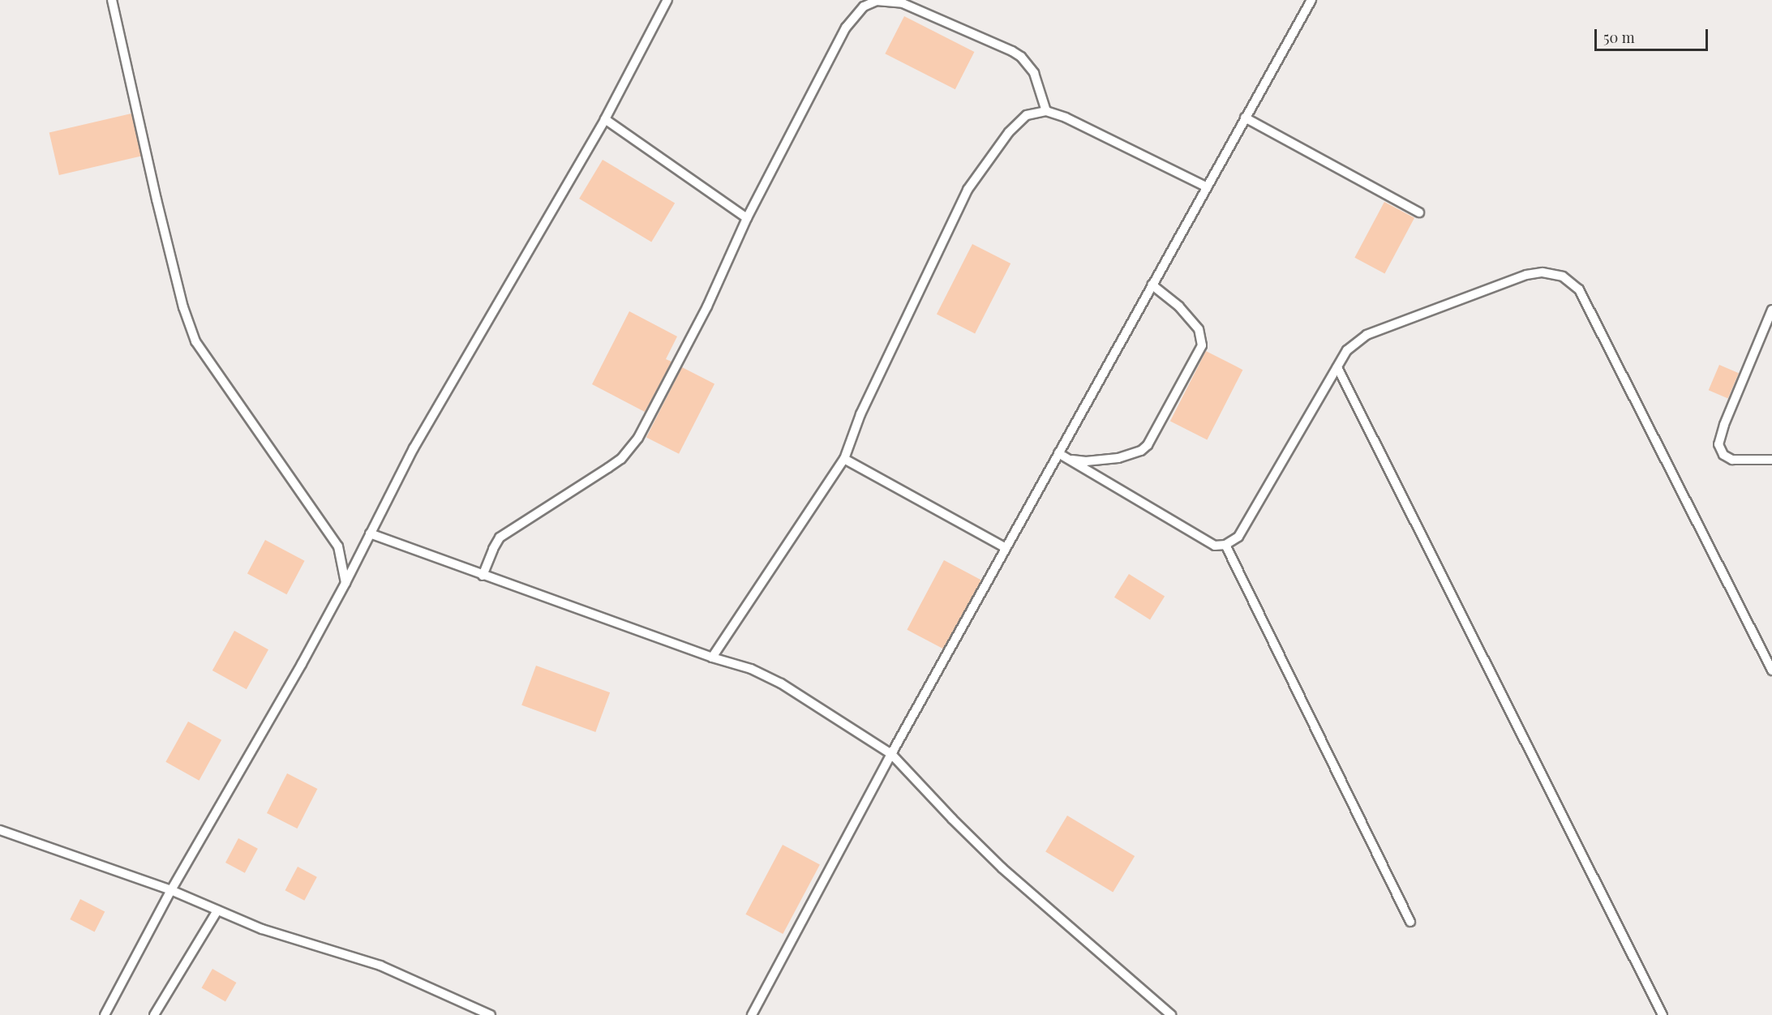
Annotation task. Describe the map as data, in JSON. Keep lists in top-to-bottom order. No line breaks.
{"scale_bar":"50 m"}
